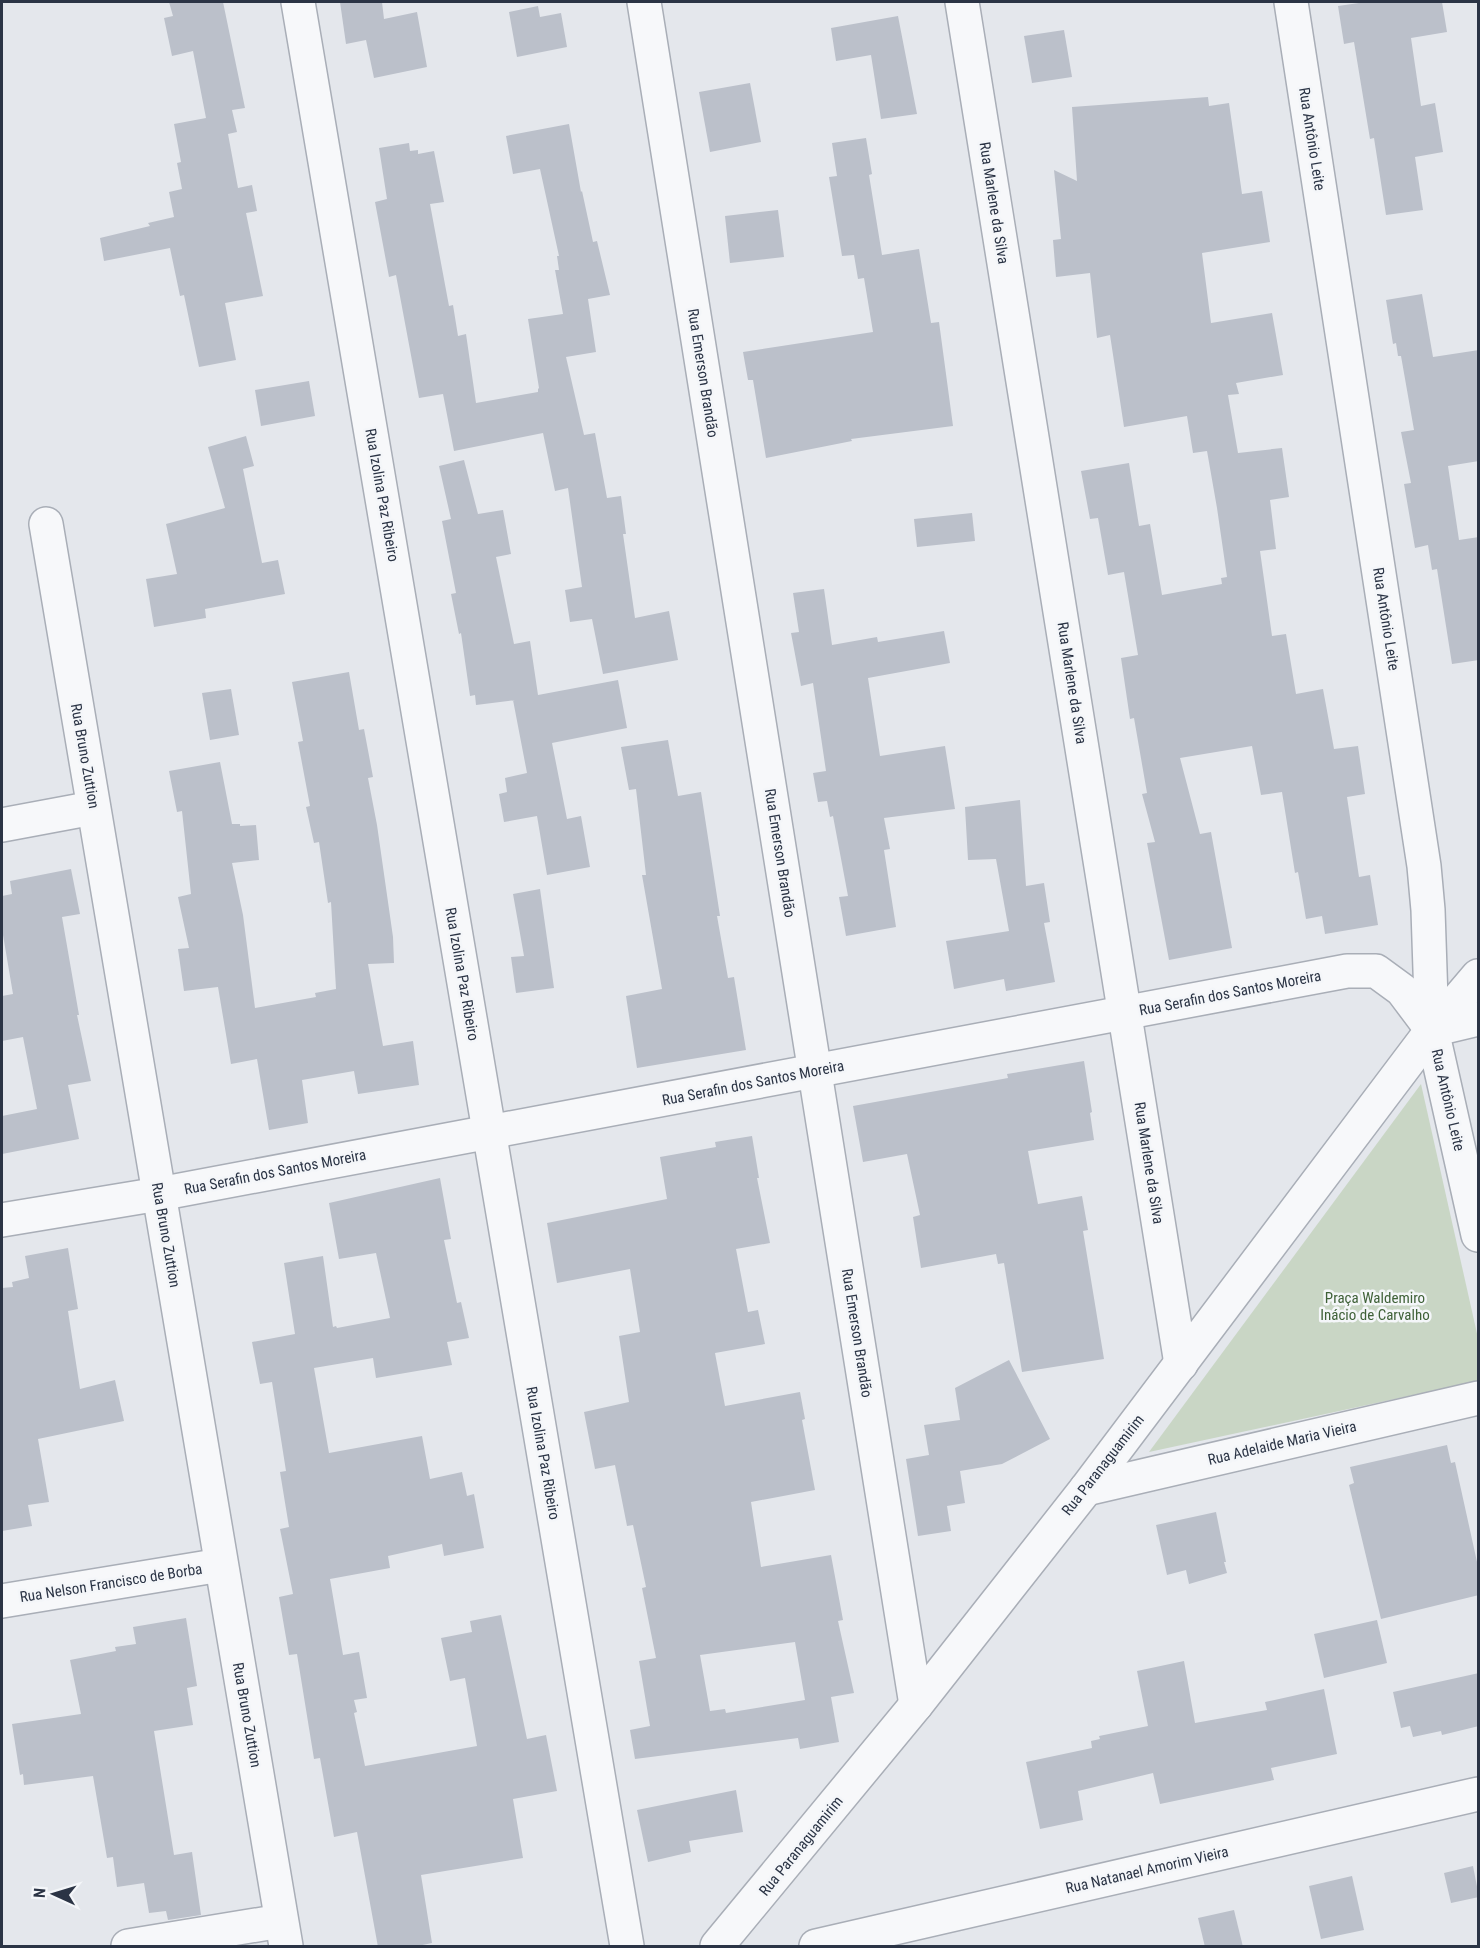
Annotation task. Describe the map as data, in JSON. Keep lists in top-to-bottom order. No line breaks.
{"streets":{"street":["Rua Antônio Leite","Rua Marlene da Silva","Rua Emerson Brandão","Rua Izolina Paz Ribeiro","Rua Bruno Zuttion","Rua Serafin dos Santos Moreira","Rua Adelaide Maria Vieira","Rua Paranaguamirim","Rua Nelson Francisco de Borba","Rua Natanael Amorim Vieira"]},"crossings":[["Rua Antônio Leite","Rua Serafin dos Santos Moreira"],["Rua Antônio Leite","Rua Paranaguamirim"],["Rua Marlene da Silva","Rua Serafin dos Santos Moreira"],["Rua Marlene da Silva","Rua Paranaguamirim"],["Rua Emerson Brandão","Rua Serafin dos Santos Moreira"],["Rua Emerson Brandão","Rua Paranaguamirim"],["Rua Izolina Paz Ribeiro","Rua Serafin dos Santos Moreira"],["Rua Bruno Zuttion","Rua Serafin dos Santos Moreira"],["Rua Bruno Zuttion","Rua Nelson Francisco de Borba"],["Rua Serafin dos Santos Moreira","Rua Paranaguamirim"],["Rua Adelaide Maria Vieira","Rua Paranaguamirim"]],"parks":["Praça Waldemiro Inácio de Carvalho"],"north":"left"}
